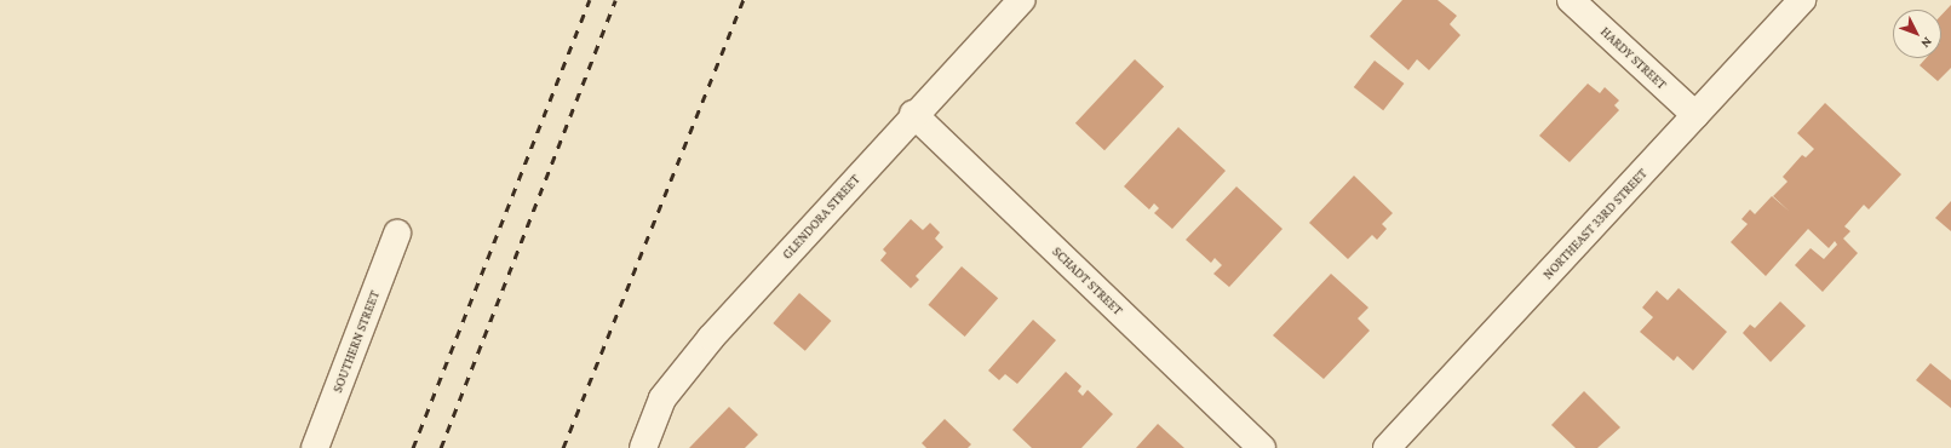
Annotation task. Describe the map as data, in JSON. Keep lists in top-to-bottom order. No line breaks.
{"streets":{"street":["HARDY STREET","GLENDORA STREET","NORTHEAST 33RD STREET","SCHADT STREET","SOUTHERN STREET"]},"crossings":[["HARDY STREET","NORTHEAST 33RD STREET"],["GLENDORA STREET","SCHADT STREET"]],"north":"bottom right"}
